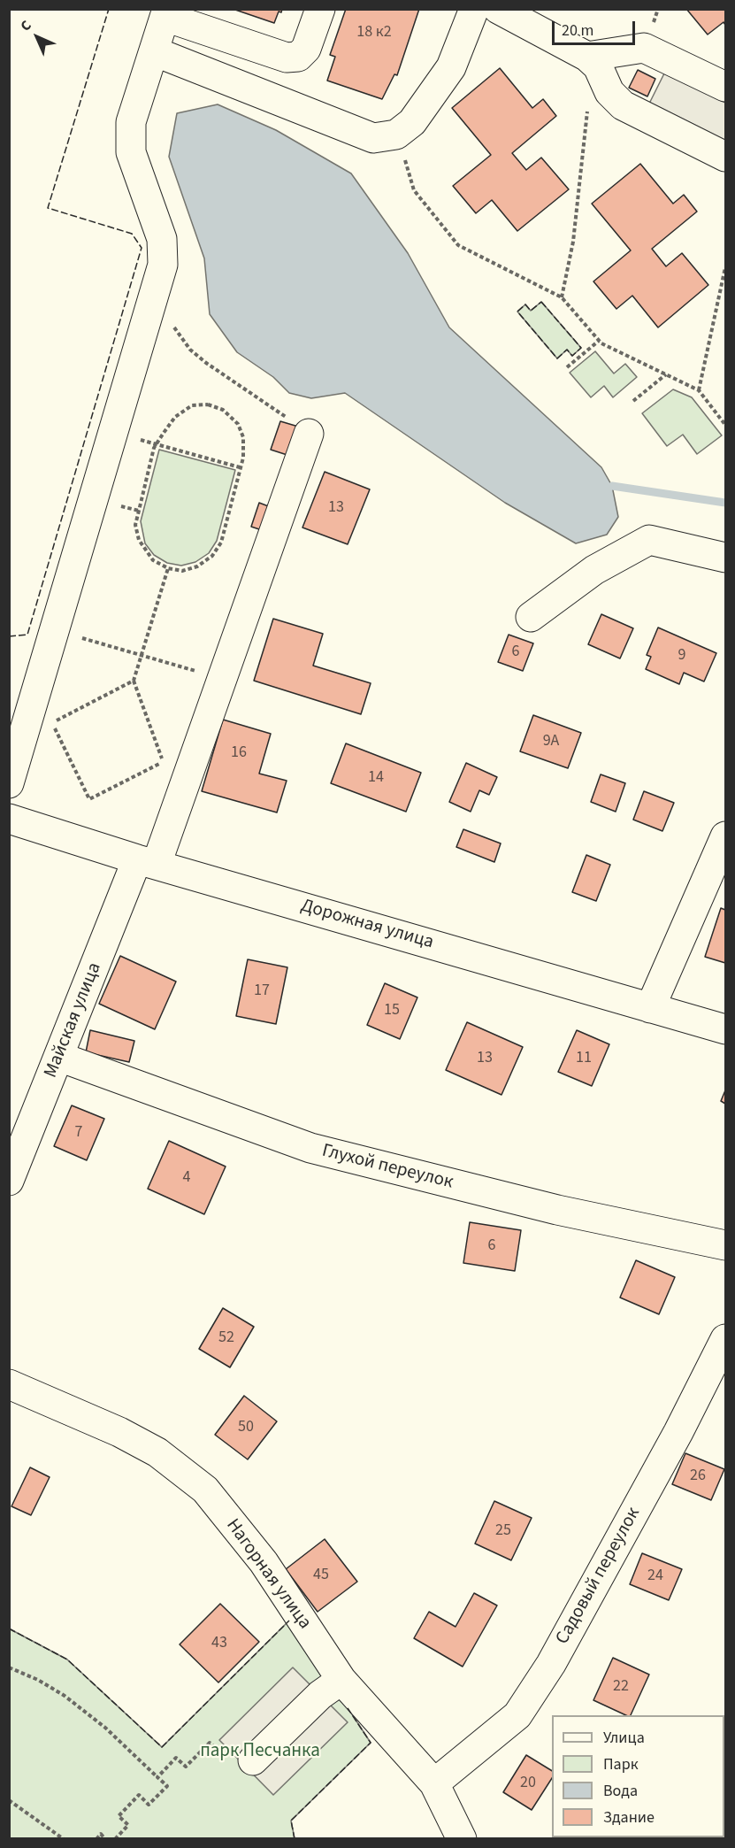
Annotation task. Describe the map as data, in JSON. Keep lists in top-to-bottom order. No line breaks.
{"streets":{"street":["Дорожная улица","Майская улица","Глухой переулок","Нагорная улица","Садовый переулок"]},"crossings":[["Дорожная улица","Майская улица"],["Майская улица","Глухой переулок"],["Нагорная улица","Садовый переулок"]],"parks":["парк Песчанка"],"house_numbers":["18 к2","13","6","9","9А","16","14","17","15","13","11","7","4","6","52","50","26","25","45","24","43","22","20"],"legend":["Улица","Парк","Вода","Здание"],"scale_bar":"20 m","north":"top left"}
